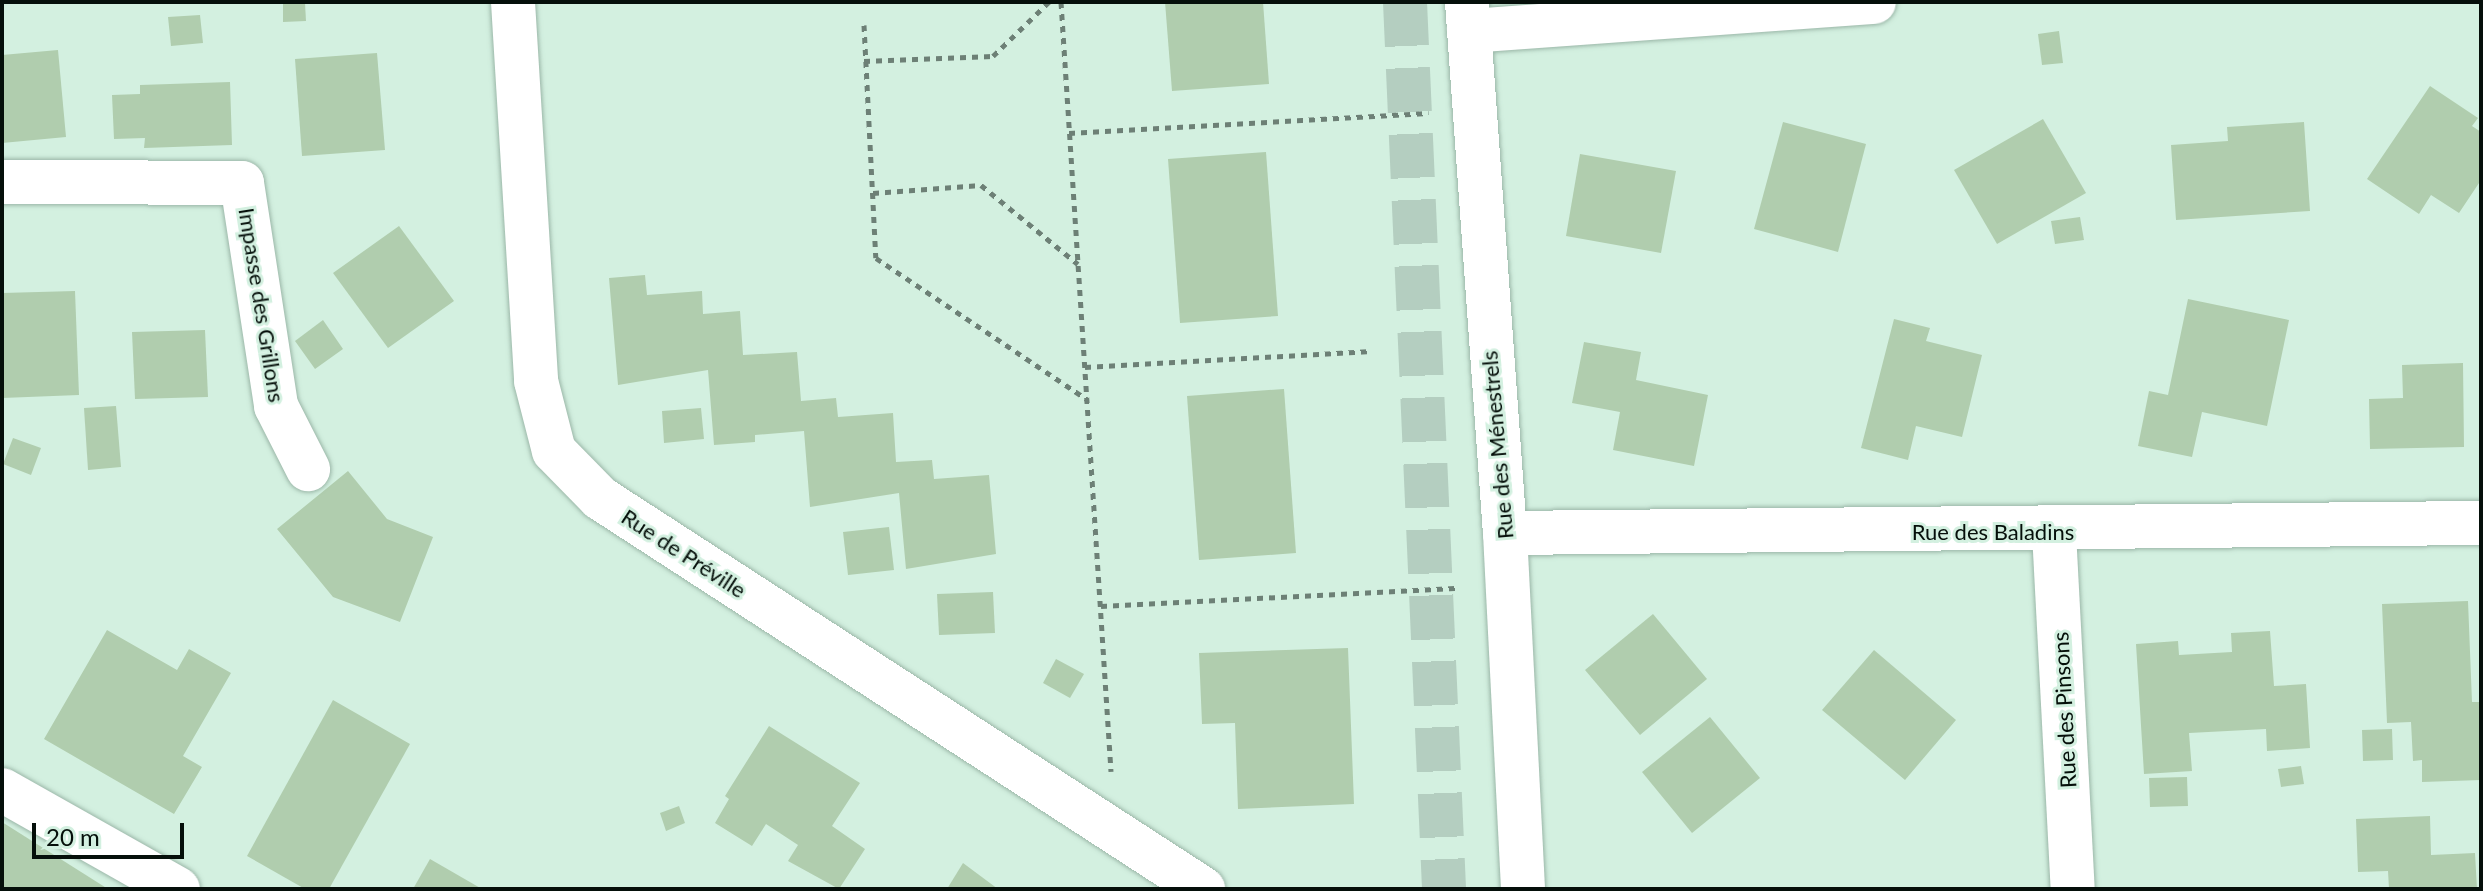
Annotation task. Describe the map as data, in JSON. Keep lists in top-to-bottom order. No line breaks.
{"streets":{"street":["Impasse des Grillons","Rue des Ménestrels","Rue des Baladins","Rue de Préville","Rue des Pinsons"]},"crossings":[["Rue des Ménestrels","Rue des Baladins"],["Rue des Baladins","Rue des Pinsons"]],"scale_bar":"20 m"}
